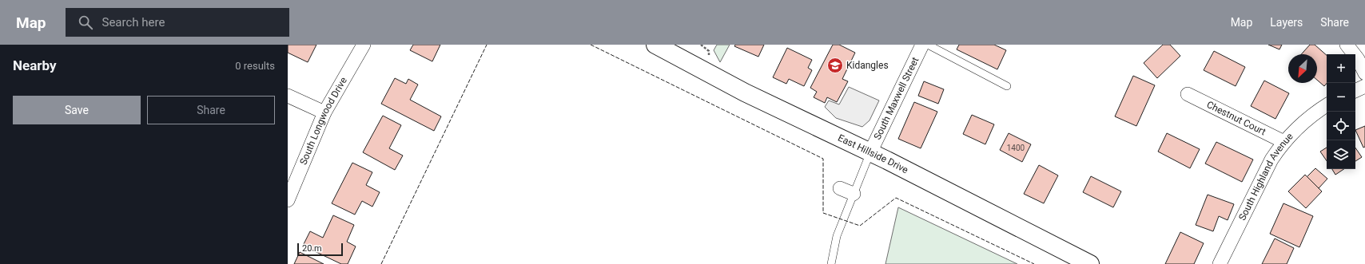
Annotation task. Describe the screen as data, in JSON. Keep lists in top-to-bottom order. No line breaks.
{"streets":{"main road":["East Hillside Drive"],"street":["South Maxwell Street","Chestnut Court","South Longwood Drive","South Highland Avenue"]},"crossings":[["South Maxwell Street","East Hillside Drive"],["Chestnut Court","South Highland Avenue"]],"places":{"school or university":["Kidangles"]},"house_numbers":["1400"],"scale_bar":"20 m","north":"bottom left","page":{"header":"Map","search":"Search here","nav":["Map","Layers","Share"],"heading":["Nearby","0 results"],"map_buttons":["+","−"],"buttons":["Save","Share"],"scale":"20 m"}}
